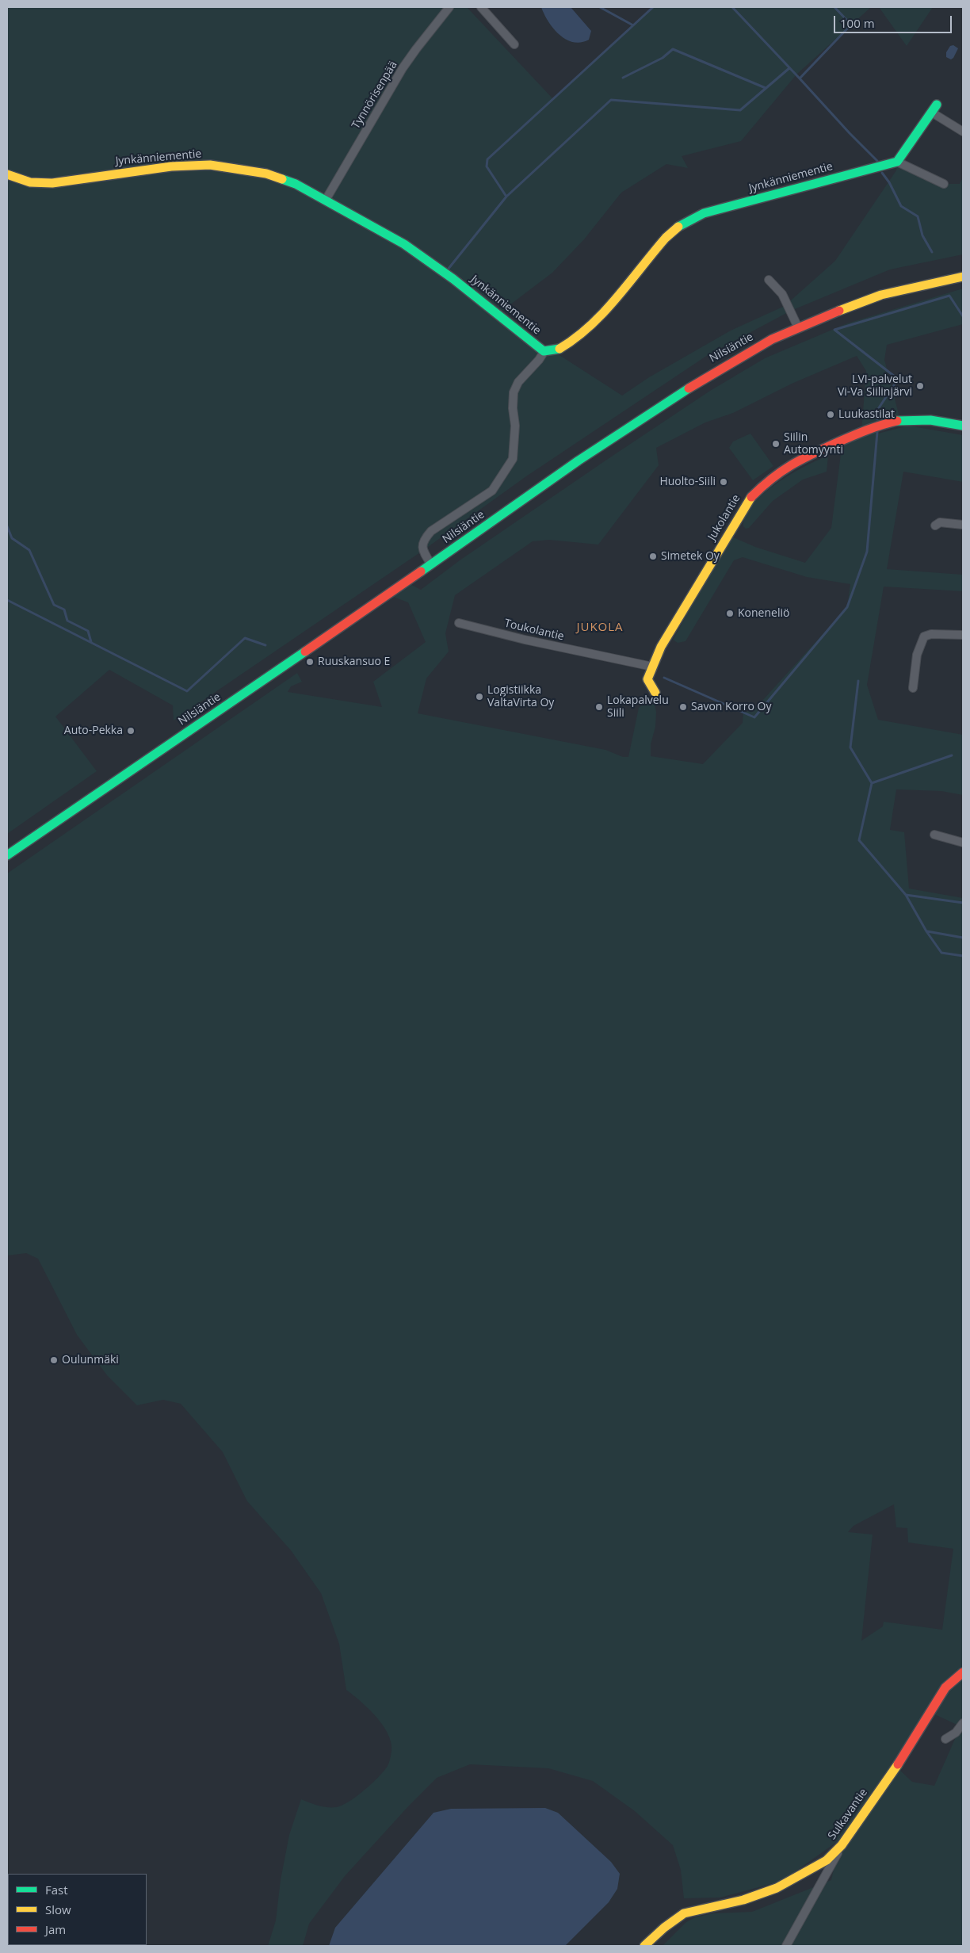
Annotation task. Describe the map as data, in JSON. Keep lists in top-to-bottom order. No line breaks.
{"streets":{"street":["Tynnörisenpää","Jynkänniementie","Nilsiäntie","Jukolantie","Toukolantie","Sulkavantie"]},"crossings":[["Tynnörisenpää","Jynkänniementie"],["Jukolantie","Toukolantie"]],"districts":["JUKOLA"],"places":["LVI-palvelut Vi-Va Siilinjärvi","Luukastilat","Siilin Automyynti","Huolto-Siili","Simetek Oy","Koneneliö","Ruuskansuo E","Logistiikka ValtaVirta Oy","Lokapalvelu Siili","Savon Korro Oy","Auto-Pekka","Oulunmäki"],"legend":["Fast","Slow","Jam"],"scale_bar":"100 m"}
